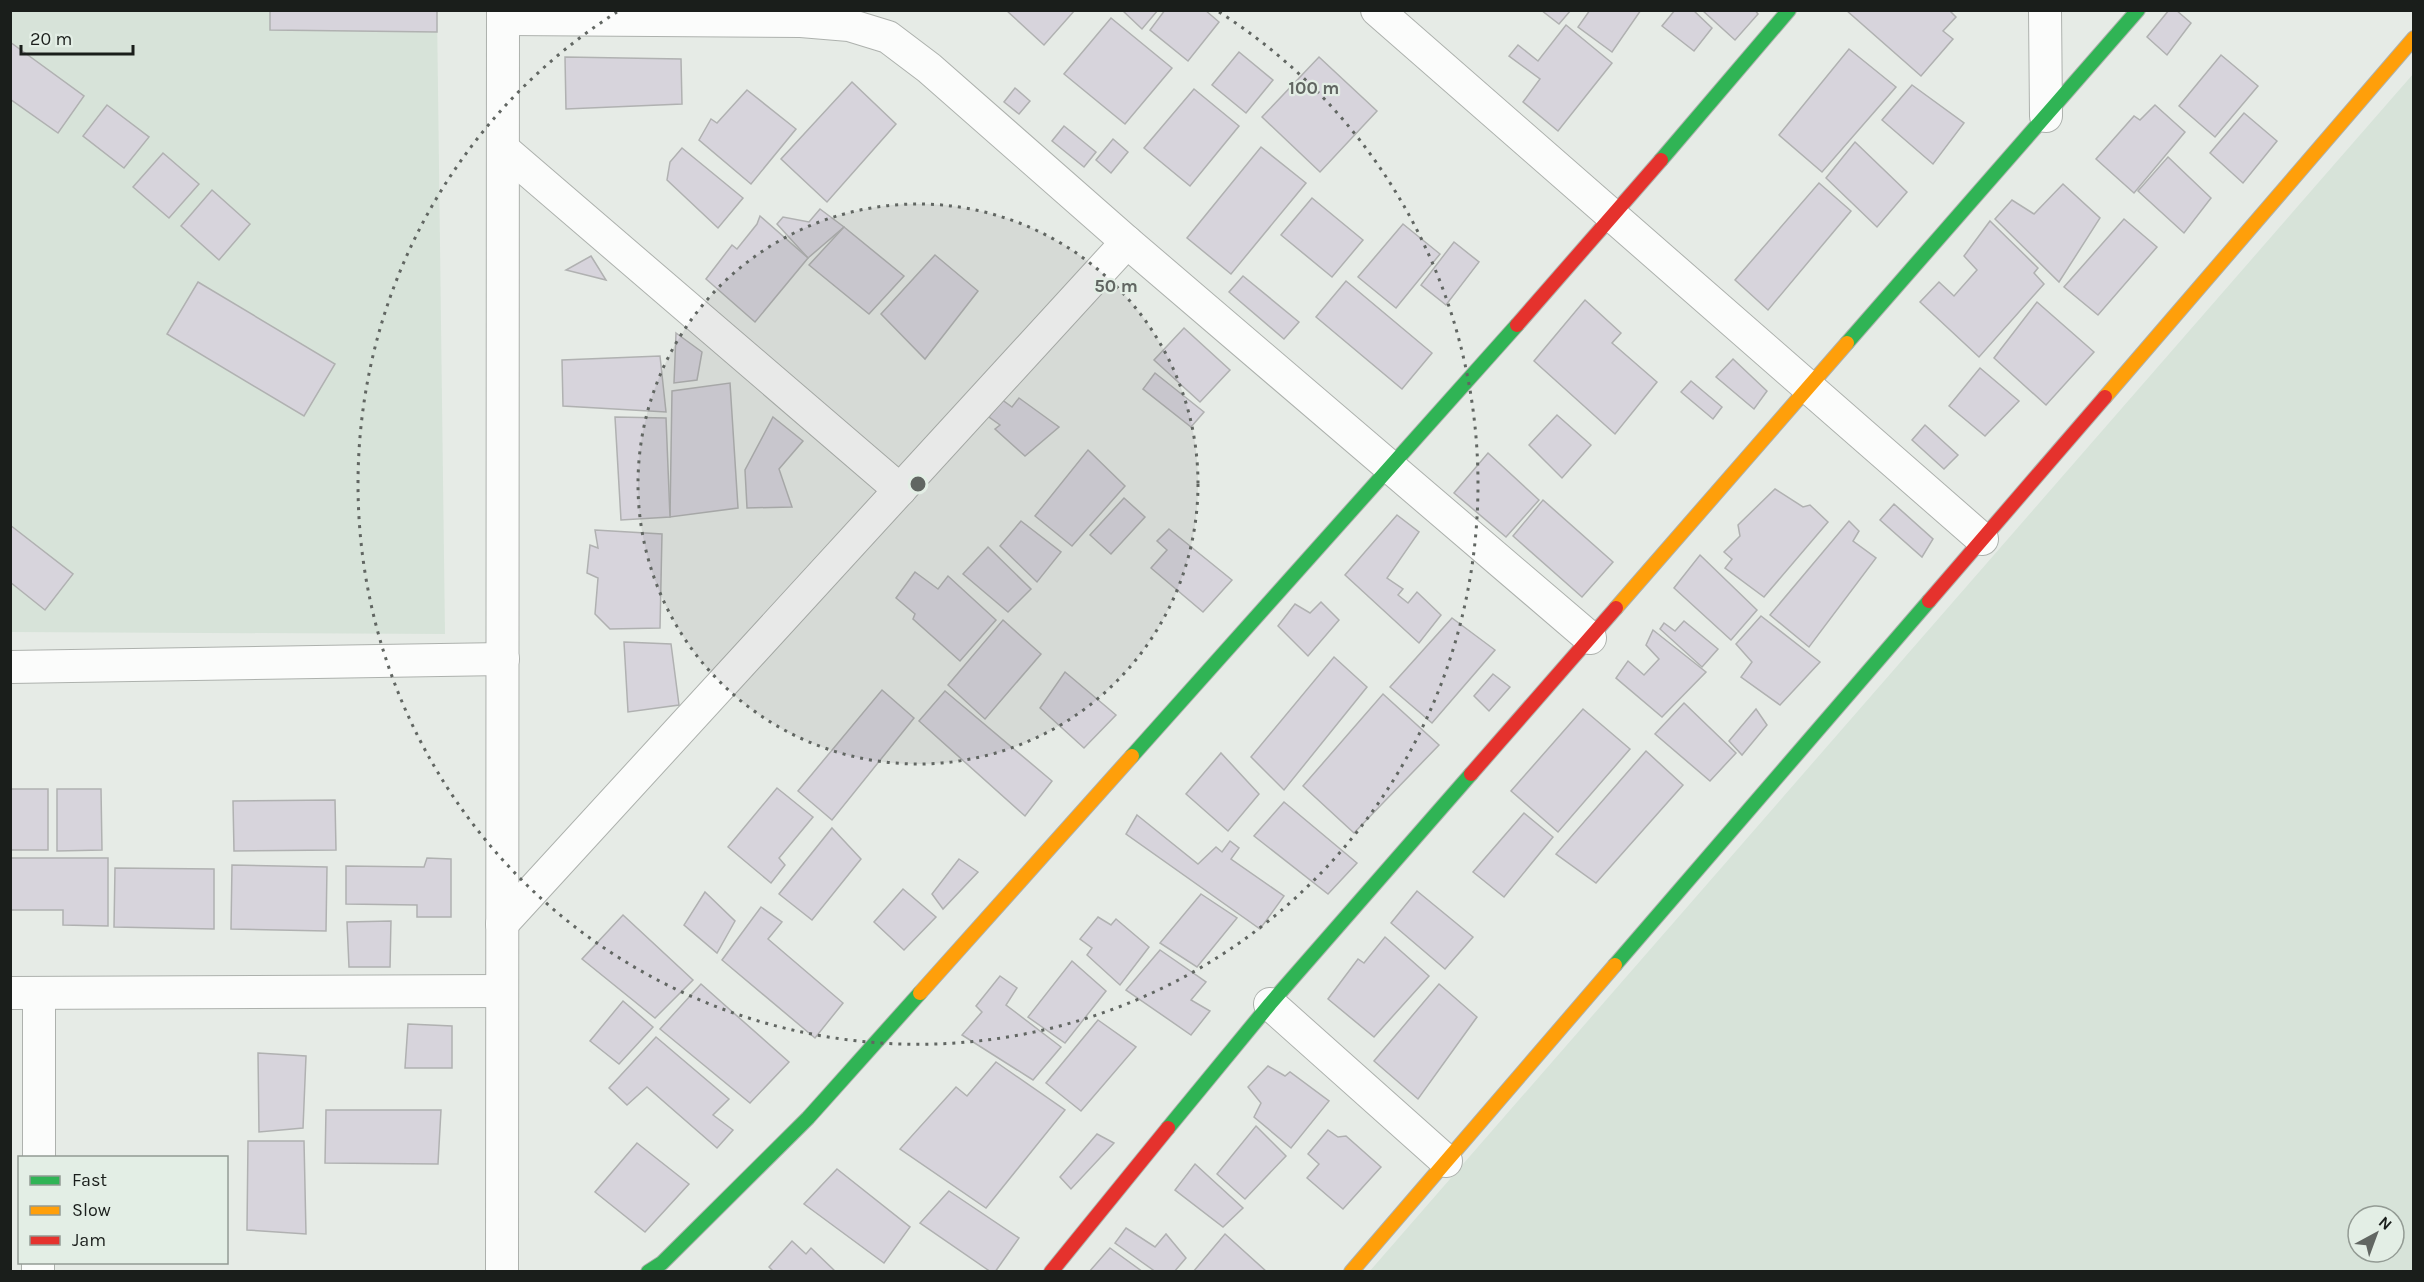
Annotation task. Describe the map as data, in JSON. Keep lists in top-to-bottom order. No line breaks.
{"legend":["Fast","Slow","Jam"],"scale_bar":"20 m","north":"top right","rings":["100 m","50 m"]}
